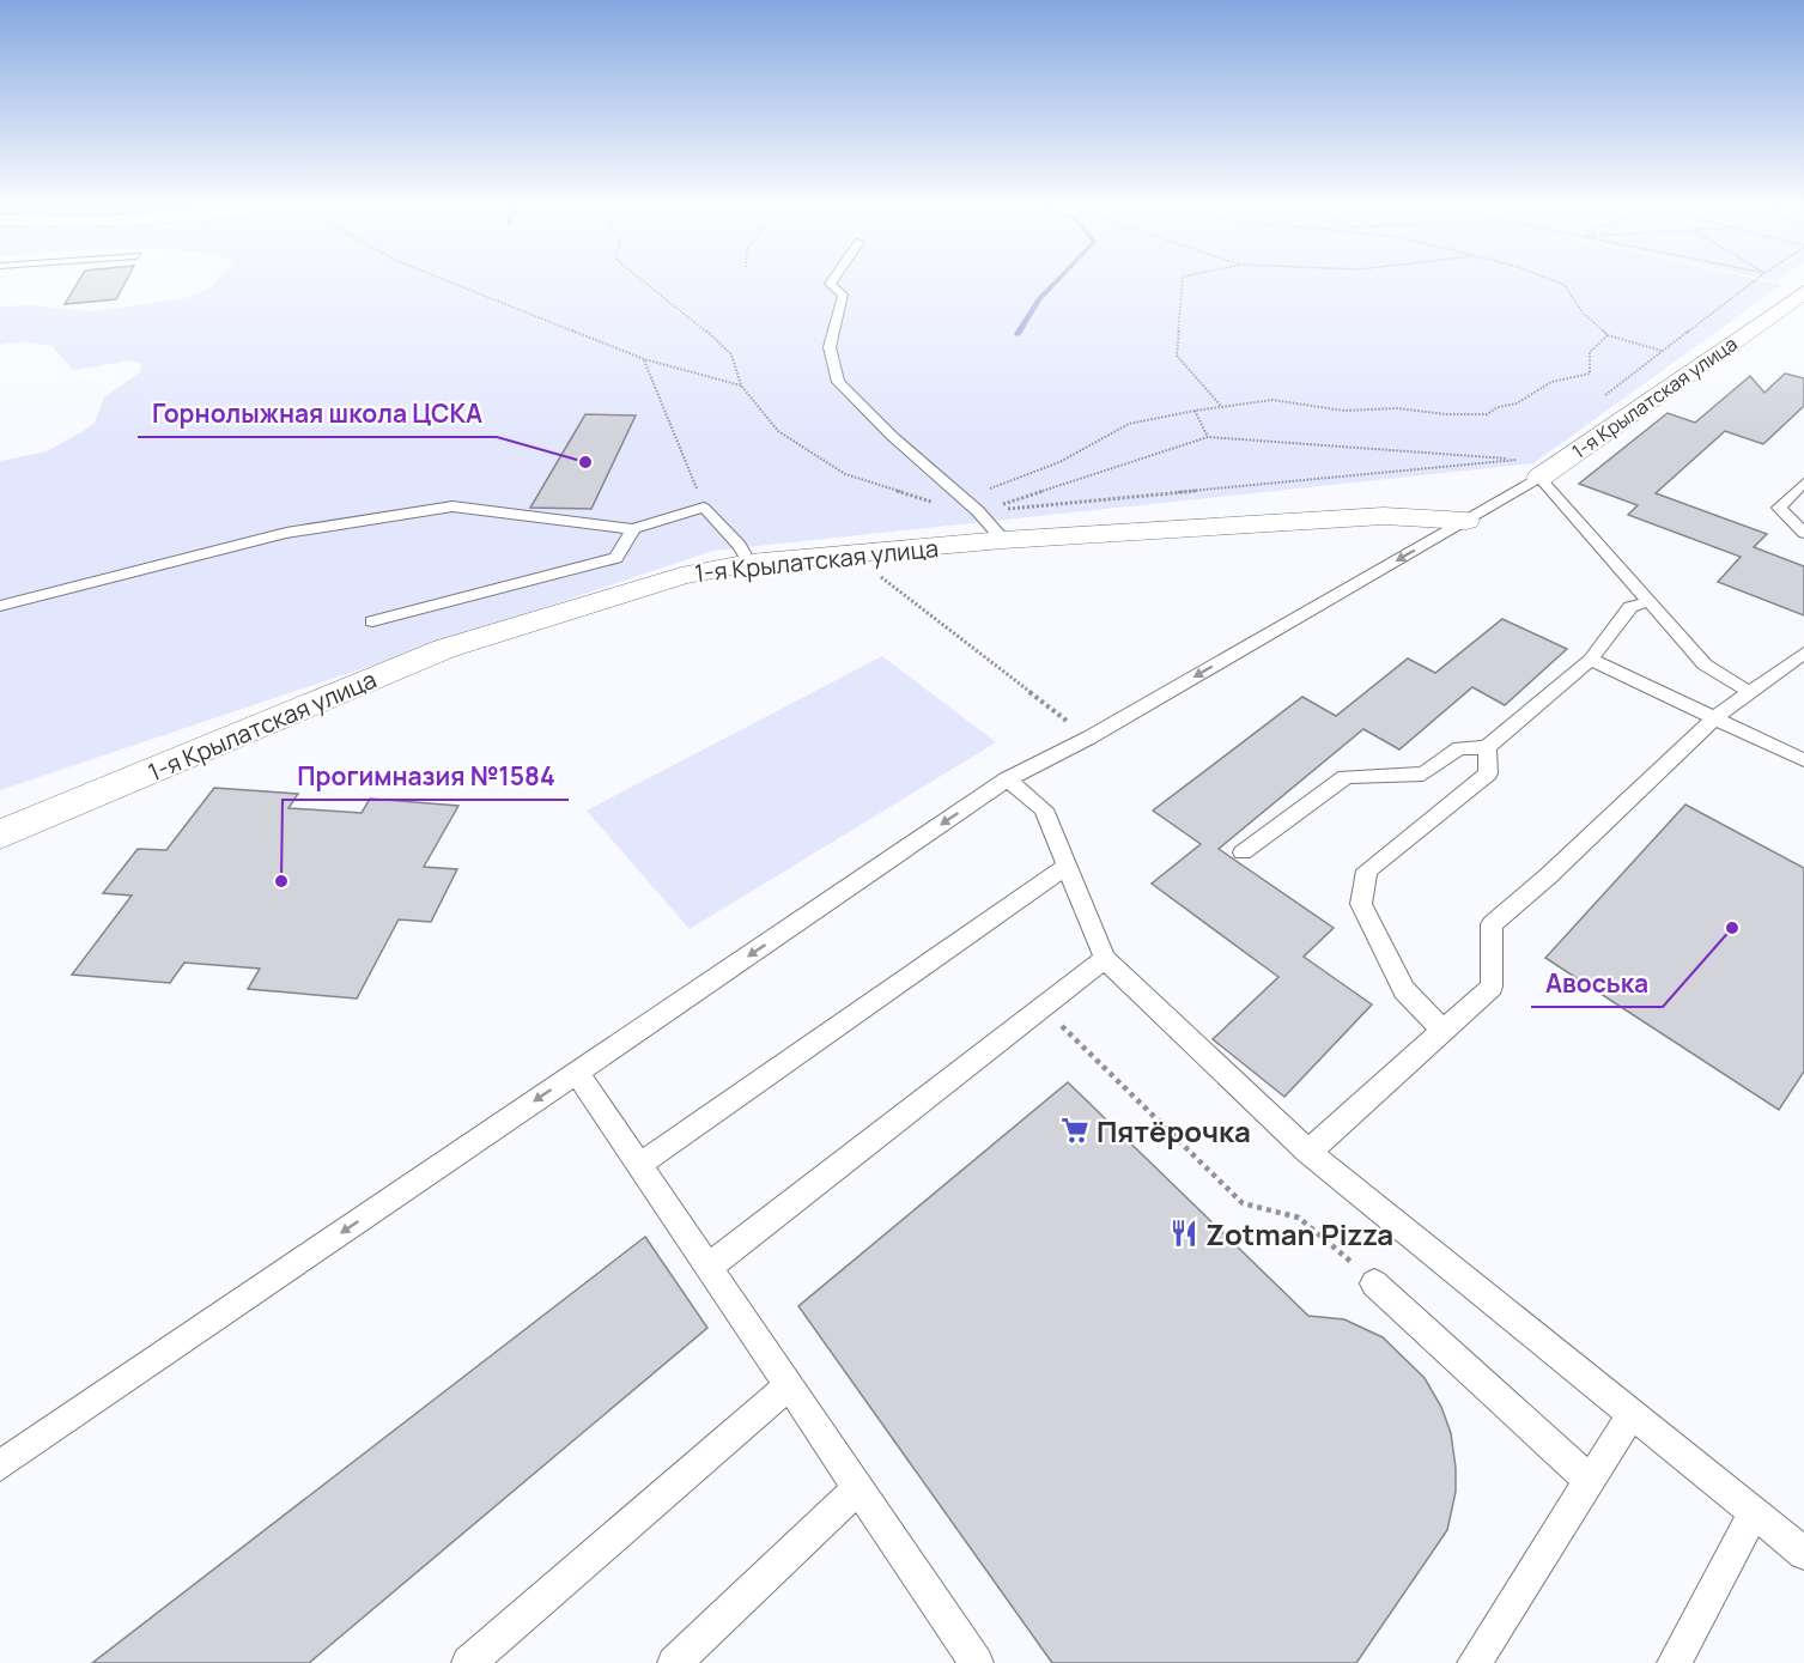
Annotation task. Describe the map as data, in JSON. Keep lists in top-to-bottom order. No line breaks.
{"streets":{"street":["1-я Крылатская улица"]},"places":{"other":["Горнолыжная школа ЦСКА","Прогимназия №1584","Авоська"],"supermarket":["Пятёрочка"],"restaurant":["Zotman Pizza"]}}
